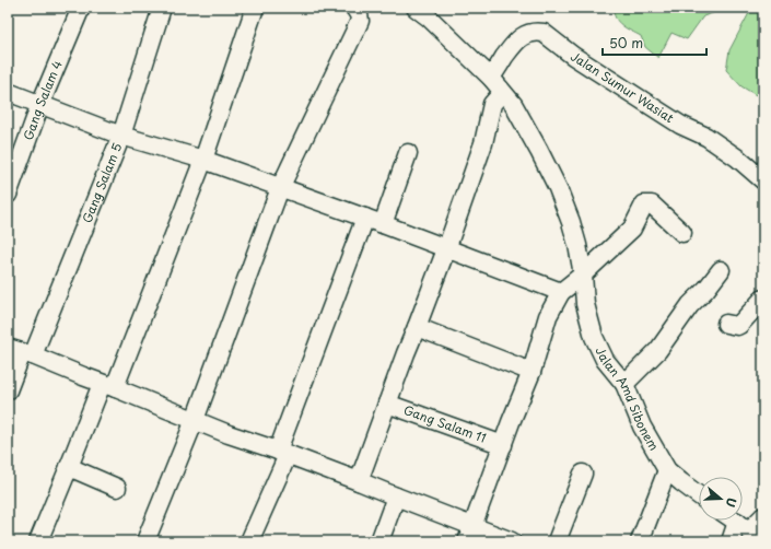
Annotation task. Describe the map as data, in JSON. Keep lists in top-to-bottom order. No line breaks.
{"streets":{"street":["Jalan Sumur Wasiat","Gang Salam 4","Gang Salam 5","Jalan Amd Sibonem","Gang Salam 11"]},"crossings":[["Jalan Sumur Wasiat","Jalan Amd Sibonem"]],"scale_bar":"50 m","north":"right"}
